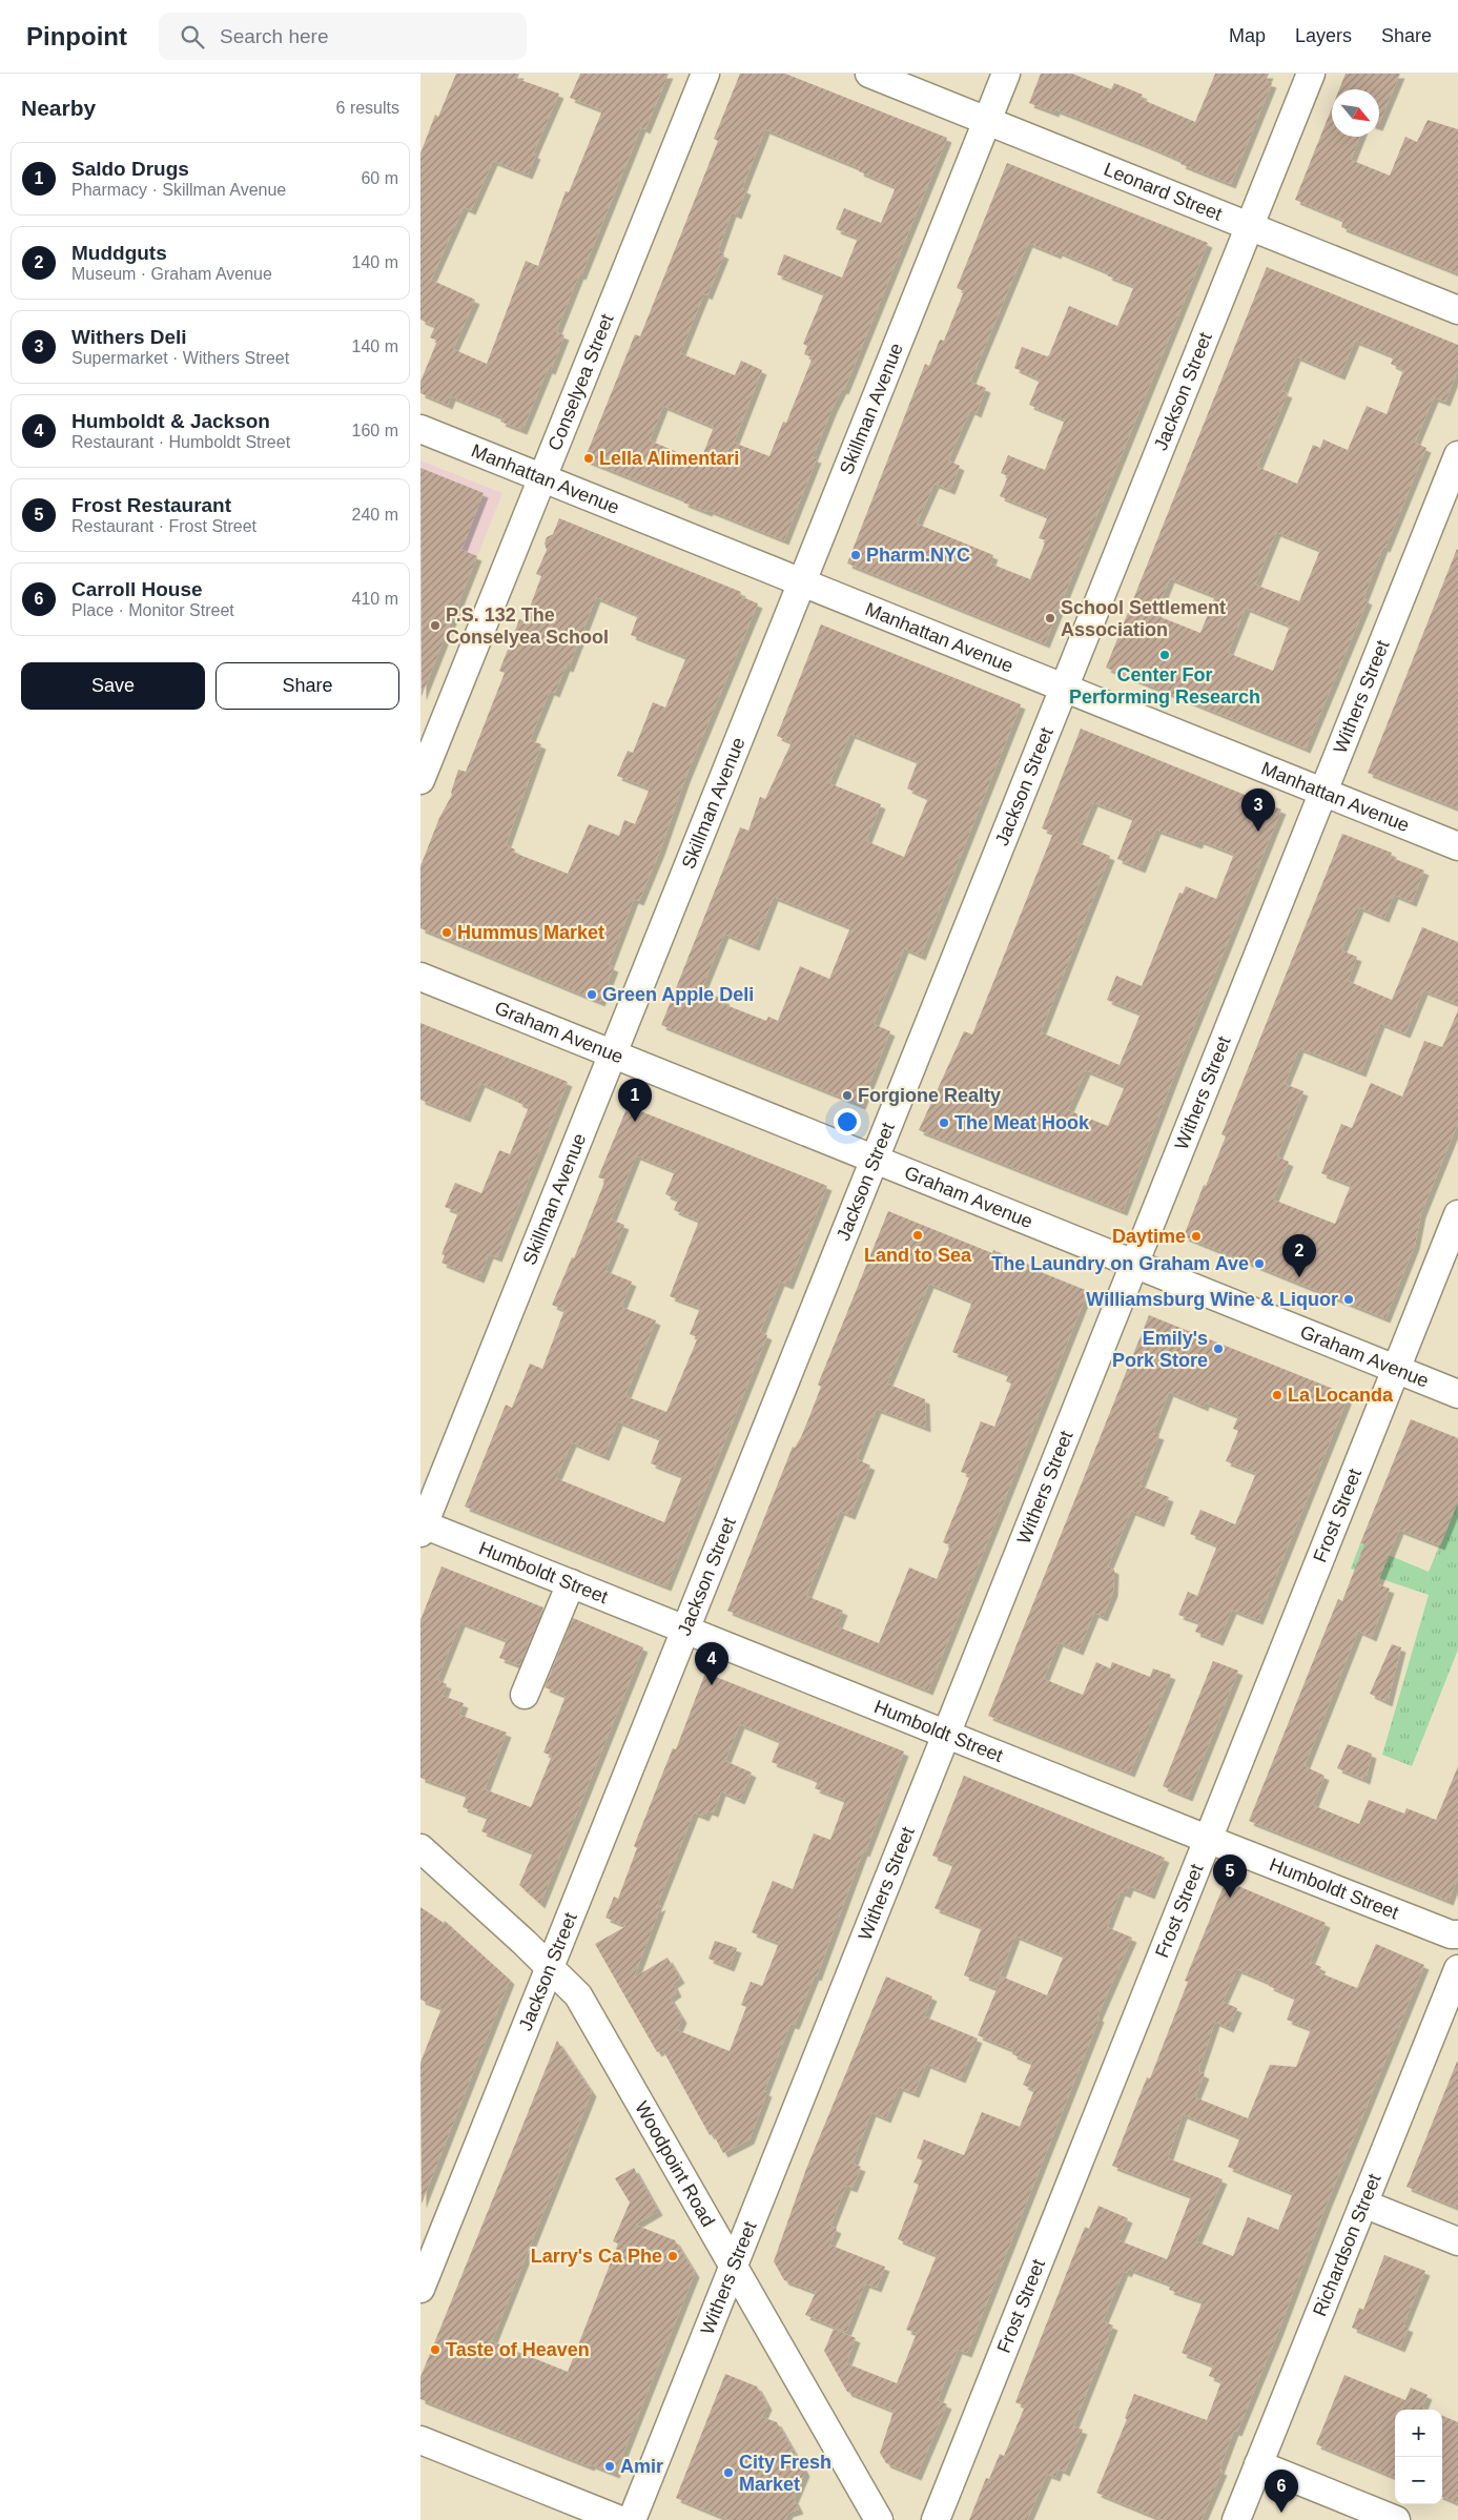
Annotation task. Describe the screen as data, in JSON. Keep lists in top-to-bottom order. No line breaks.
{"streets":{"street":["Leonard Street","Conselyea Street","Jackson Street","Skillman Avenue","Manhattan Avenue","Withers Street","Graham Avenue","Frost Street","Humboldt Street","Woodpoint Road","Richardson Street"]},"crossings":[["Leonard Street","Jackson Street"],["Leonard Street","Skillman Avenue"],["Conselyea Street","Manhattan Avenue"],["Jackson Street","Manhattan Avenue"],["Jackson Street","Graham Avenue"],["Jackson Street","Humboldt Street"],["Jackson Street","Woodpoint Road"],["Skillman Avenue","Manhattan Avenue"],["Skillman Avenue","Graham Avenue"],["Skillman Avenue","Humboldt Street"],["Manhattan Avenue","Withers Street"],["Withers Street","Graham Avenue"],["Withers Street","Humboldt Street"],["Withers Street","Woodpoint Road"],["Graham Avenue","Frost Street"],["Frost Street","Humboldt Street"]],"places":["Lella Alimentari","Pharm.NYC","School Settlement Association","P.S. 132 The Conselyea School","Center For Performing Research","Hummus Market","Green Apple Deli","Forgione Realty","The Meat Hook","Land to Sea","Daytime","The Laundry on Graham Ave","Williamsburg Wine & Liquor","Emily's Pork Store","La Locanda","Larry's Ca Phe","Taste of Heaven","Amir","City Fresh Market"],"north":"bottom right","page":{"header":"Pinpoint","search":"Search here","nav":["Map","Layers","Share"],"heading":["Nearby","6 results"],"list":[{"mark":"1","name":"Saldo Drugs","note":"Pharmacy · Skillman Avenue","value":"60 m"},{"mark":"2","name":"Muddguts","note":"Museum · Graham Avenue","value":"140 m"},{"mark":"3","name":"Withers Deli","note":"Supermarket · Withers Street","value":"140 m"},{"mark":"4","name":"Humboldt & Jackson","note":"Restaurant · Humboldt Street","value":"160 m"},{"mark":"5","name":"Frost Restaurant","note":"Restaurant · Frost Street","value":"240 m"},{"mark":"6","name":"Carroll House","note":"Place · Monitor Street","value":"410 m"}],"buttons":["Save","Share"],"pins":["3","1","2","4","5","6"],"map_buttons":["+","−"]}}
